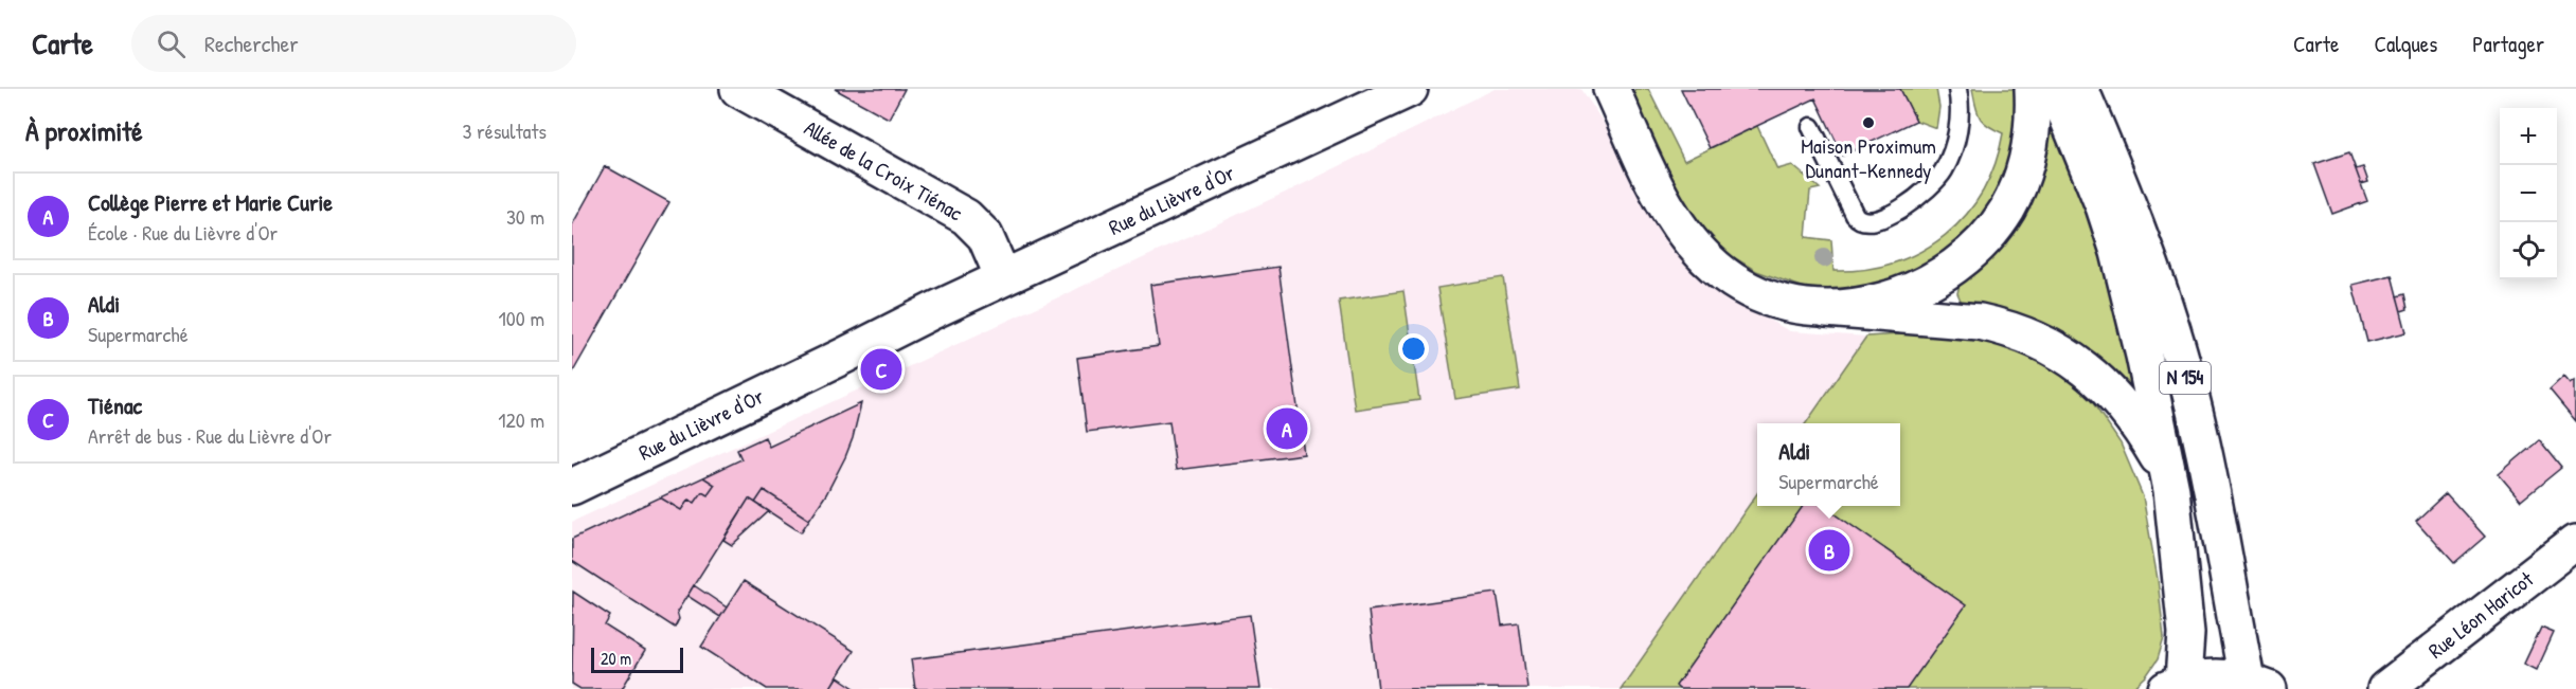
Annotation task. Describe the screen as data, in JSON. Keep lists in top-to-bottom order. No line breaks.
{"streets":{"street":["Allée de la Croix Tiénac","Rue du Lièvre d'Or","N 154","Rue Léon Haricot"]},"crossings":[["Allée de la Croix Tiénac","Rue du Lièvre d'Or"]],"places":["Maison Proximum Dunant-Kennedy"],"scale_bar":"20 m","page":{"header":"Carte","search":"Rechercher","nav":["Carte","Calques","Partager"],"heading":["À proximité","3 résultats"],"map_buttons":["+","−"],"list":[{"mark":"A","name":"Collège Pierre et Marie Curie","note":"École · Rue du Lièvre d'Or","value":"30 m"},{"mark":"B","name":"Aldi","note":"Supermarché","value":"100 m"},{"mark":"C","name":"Tiénac","note":"Arrêt de bus · Rue du Lièvre d'Or","value":"120 m"}],"pins":["C","A","B"],"popup":["Aldi","Supermarché"],"scale":"20 m"}}
